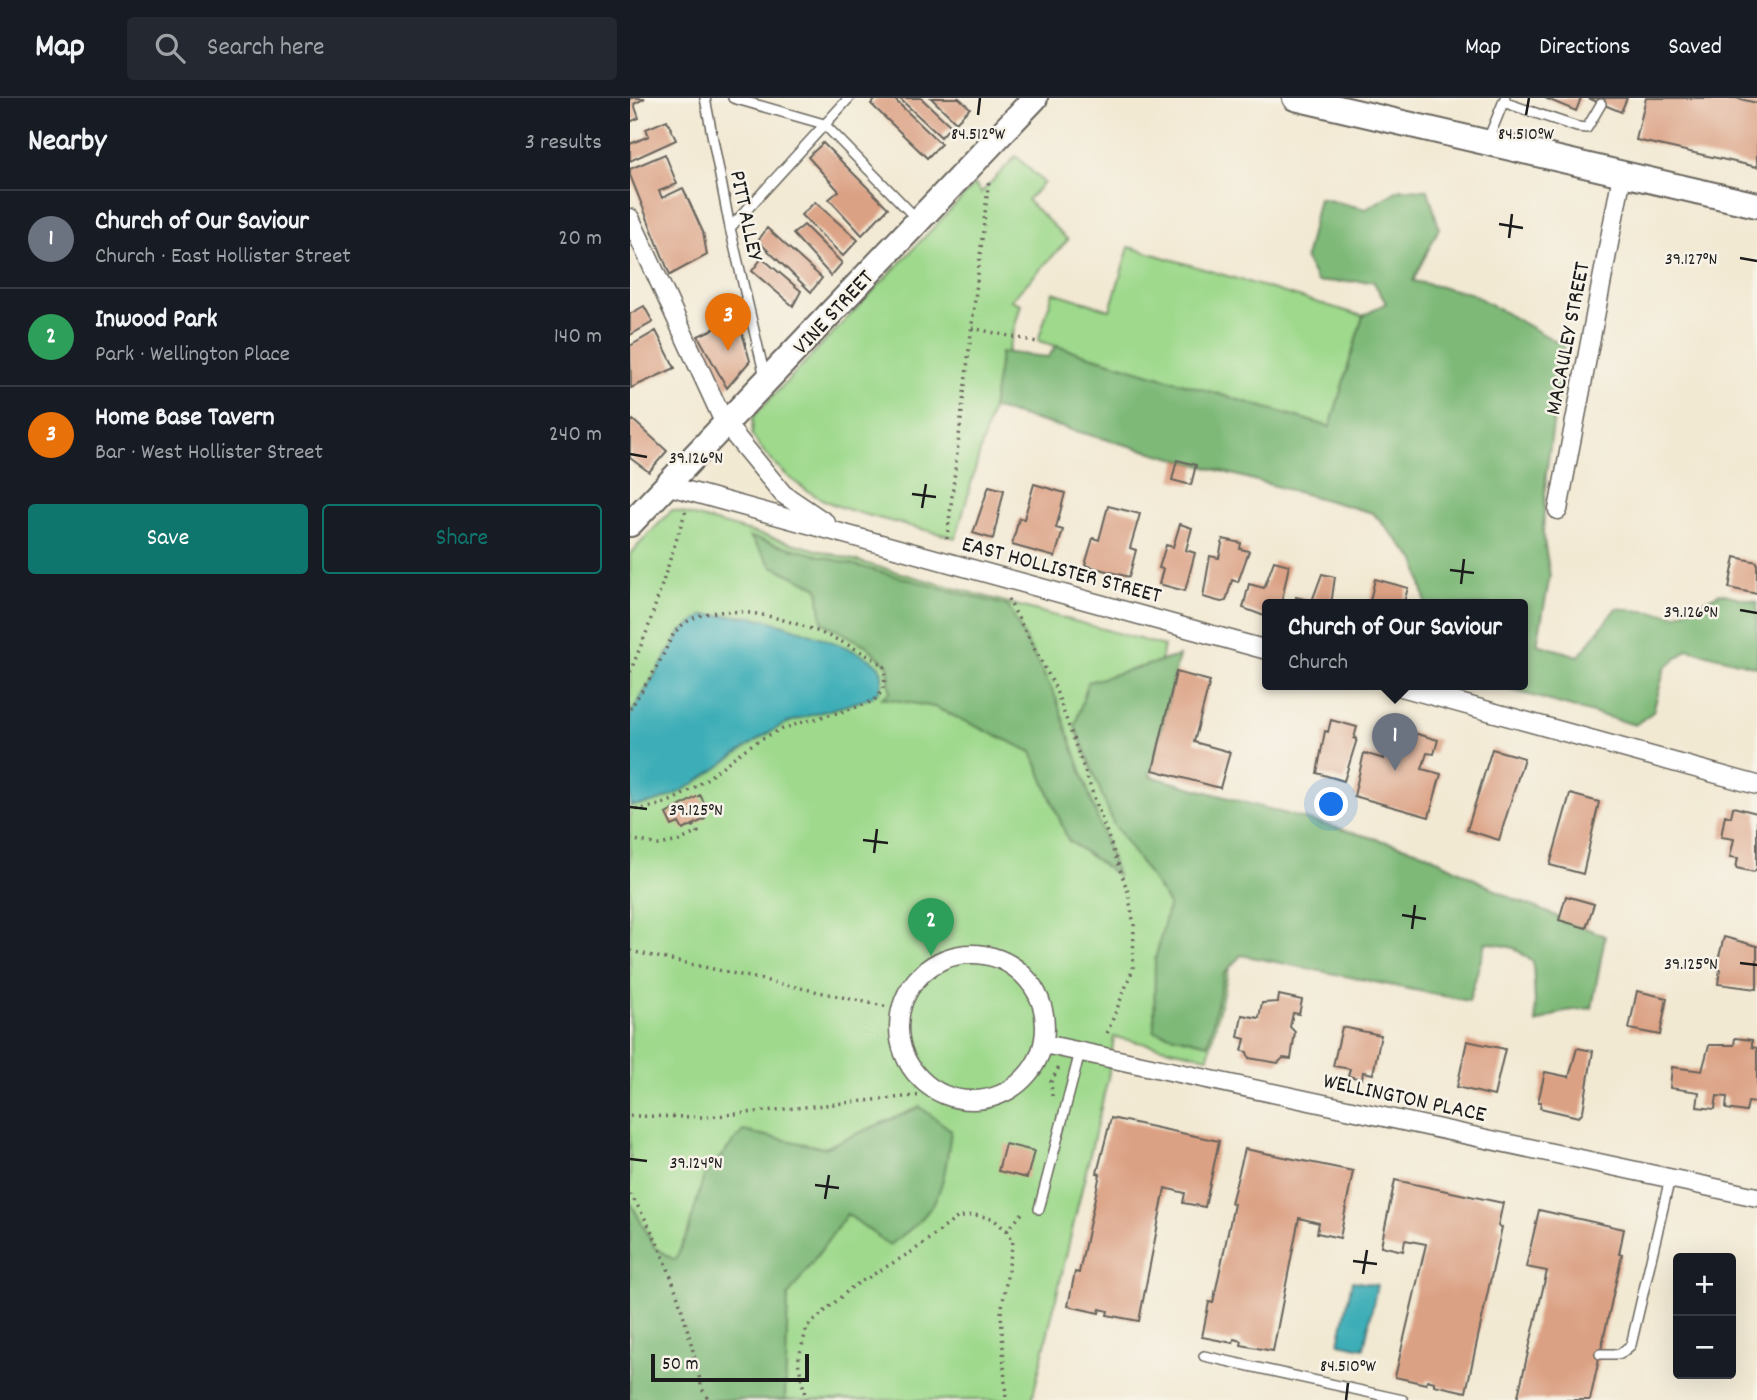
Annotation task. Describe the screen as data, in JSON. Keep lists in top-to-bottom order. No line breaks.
{"streets":{"main road":["VINE STREET"],"street":["MACAULEY STREET","EAST HOLLISTER STREET","WELLINGTON PLACE"],"lane":["PITT ALLEY"]},"crossings":[["PITT ALLEY","VINE STREET"],["VINE STREET","EAST HOLLISTER STREET"]],"scale_bar":"50 m","page":{"header":"Map","search":"Search here","nav":["Map","Directions","Saved"],"heading":["Nearby","3 results"],"list":[{"mark":"1","name":"Church of Our Saviour","note":"Church · East Hollister Street","value":"20 m"},{"mark":"2","name":"Inwood Park","note":"Park · Wellington Place","value":"140 m"},{"mark":"3","name":"Home Base Tavern","note":"Bar · West Hollister Street","value":"240 m"}],"pins":["3","1","2"],"buttons":["Save","Share"],"popup":["Church of Our Saviour","Church"],"map_buttons":["+","−"],"scale":"50 m"},"coordinates":["84.512°W","84.510°W","39.127°N","39.126°N","39.125°N","39.124°N"]}
